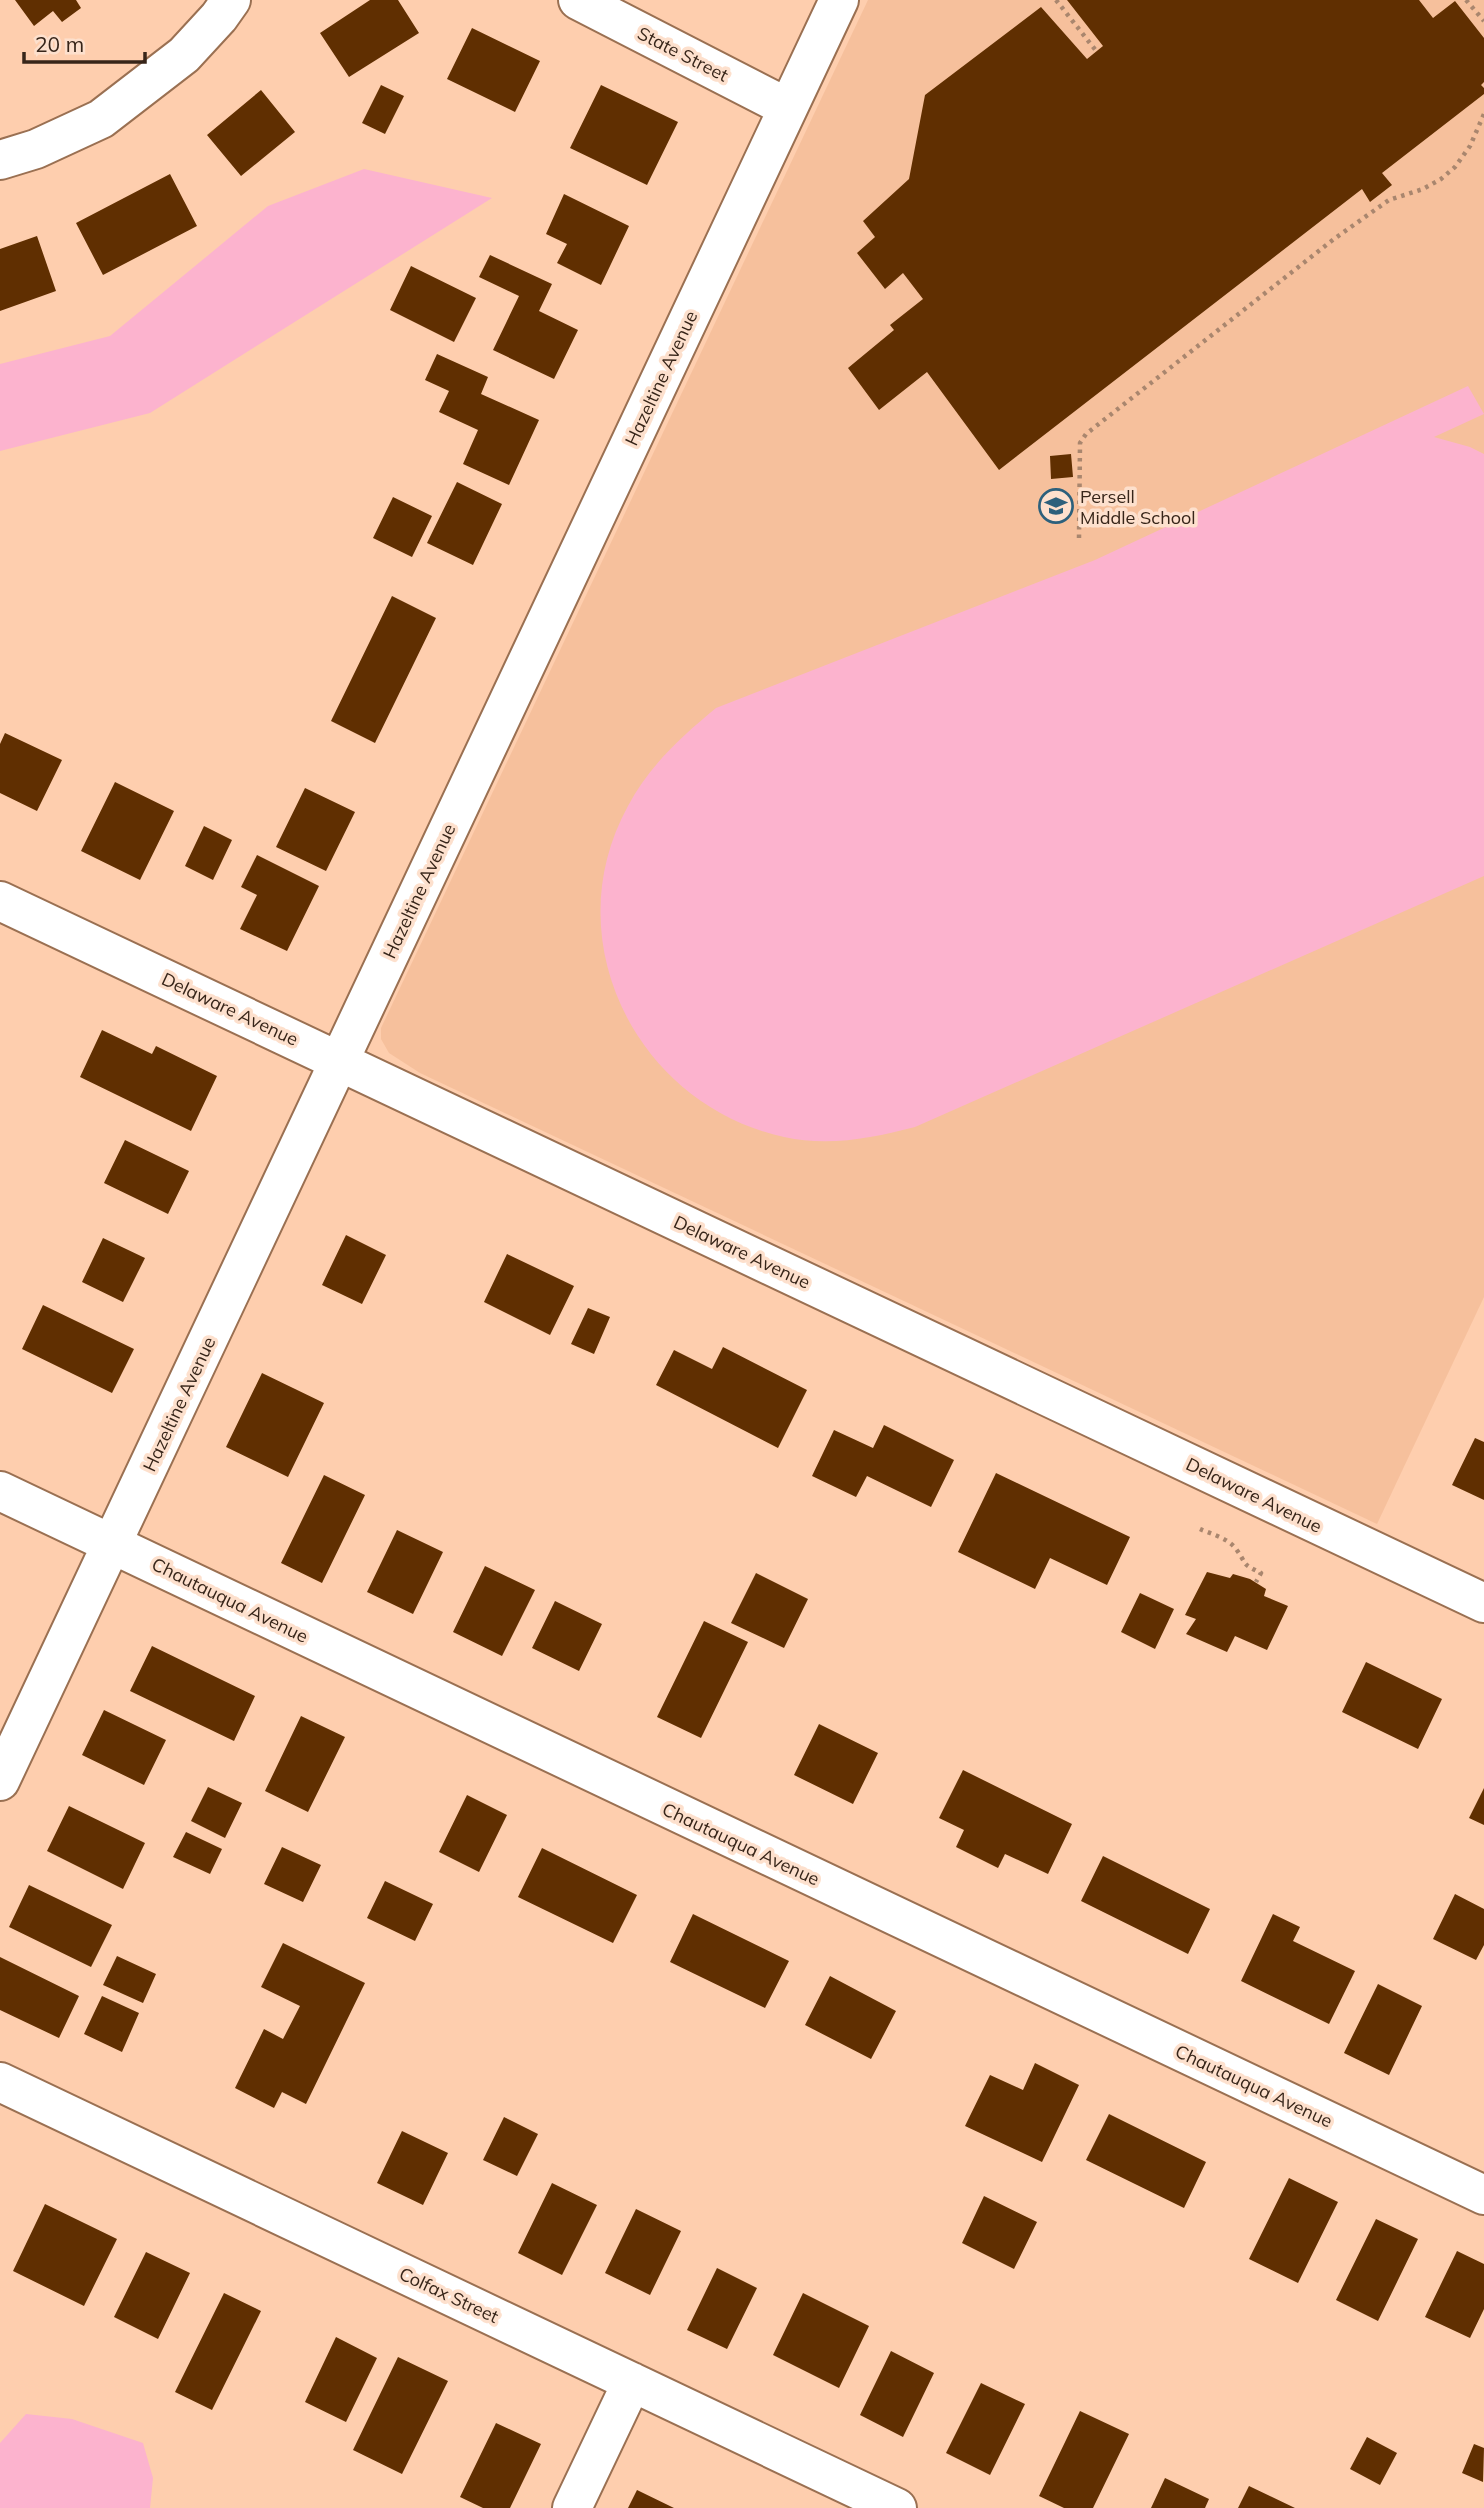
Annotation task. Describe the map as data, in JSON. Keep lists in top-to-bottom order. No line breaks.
{"streets":{"street":["State Street","Hazeltine Avenue","Delaware Avenue","Chautauqua Avenue","Colfax Street"]},"crossings":[["State Street","Hazeltine Avenue"],["Hazeltine Avenue","Delaware Avenue"],["Hazeltine Avenue","Chautauqua Avenue"]],"places":{"school or university":["Persell Middle School"]},"scale_bar":"20 m"}
